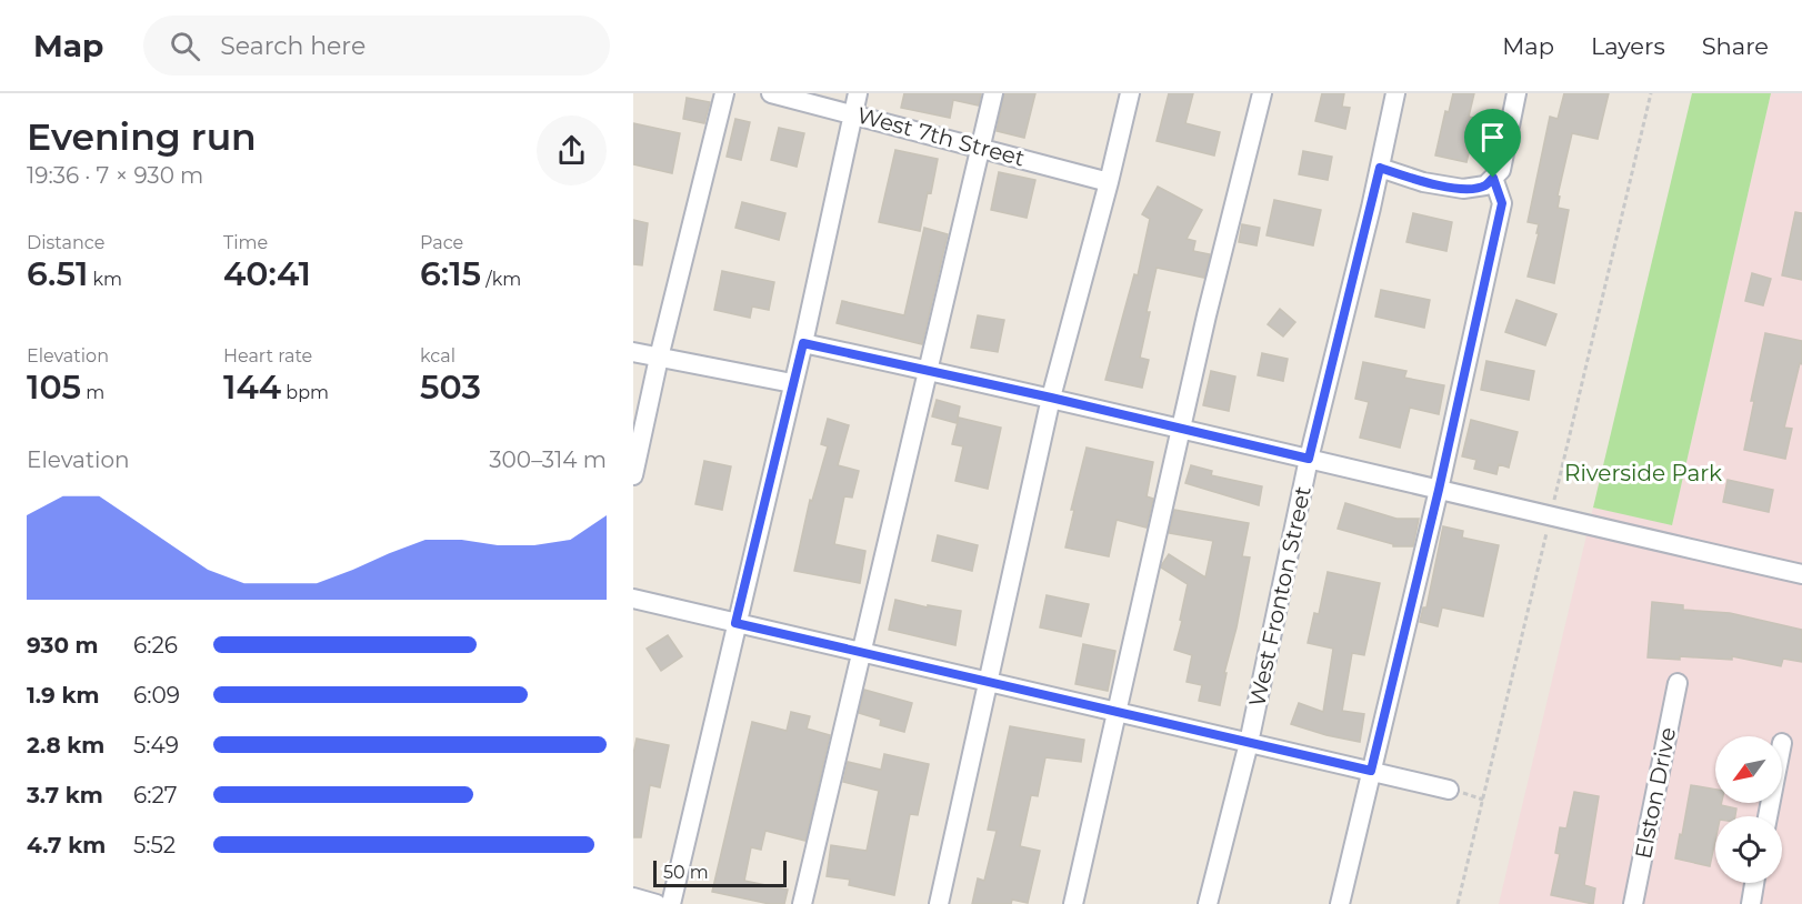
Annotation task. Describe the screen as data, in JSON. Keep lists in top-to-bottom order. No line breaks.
{"streets":{"street":["West 7th Street","West Fronton Street","Elston Drive"]},"parks":["Riverside Park"],"scale_bar":"50 m","north":"bottom left","page":{"header":"Map","search":"Search here","nav":["Map","Layers","Share"],"heading":["Evening run","19:36 · 7 × 930 m"],"stats":[["Distance","6.51 km"],["Time","40:41"],["Pace","6:15 /km"],["Elevation","105 m"],["Heart rate","144 bpm"],["kcal","503"]],"chart":["Elevation","300–314 m"],"list":[{"name":"930 m","note":"6:26"},{"name":"1.9 km","note":"6:09"},{"name":"2.8 km","note":"5:49"},{"name":"3.7 km","note":"6:27"},{"name":"4.7 km","note":"5:52"}],"scale":"50 m"}}
